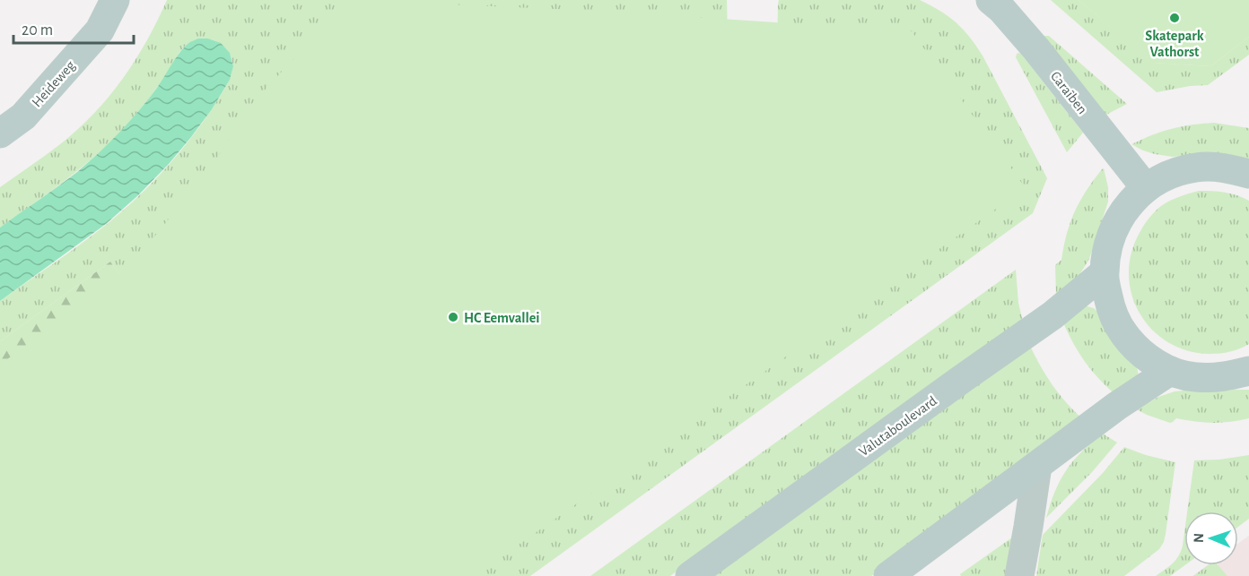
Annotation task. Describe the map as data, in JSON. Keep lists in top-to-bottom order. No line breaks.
{"streets":{"main road":["Heideweg","Caraïben","Valutaboulevard"]},"places":["Skatepark Vathorst","HC Eemvallei"],"scale_bar":"20 m","north":"left"}
